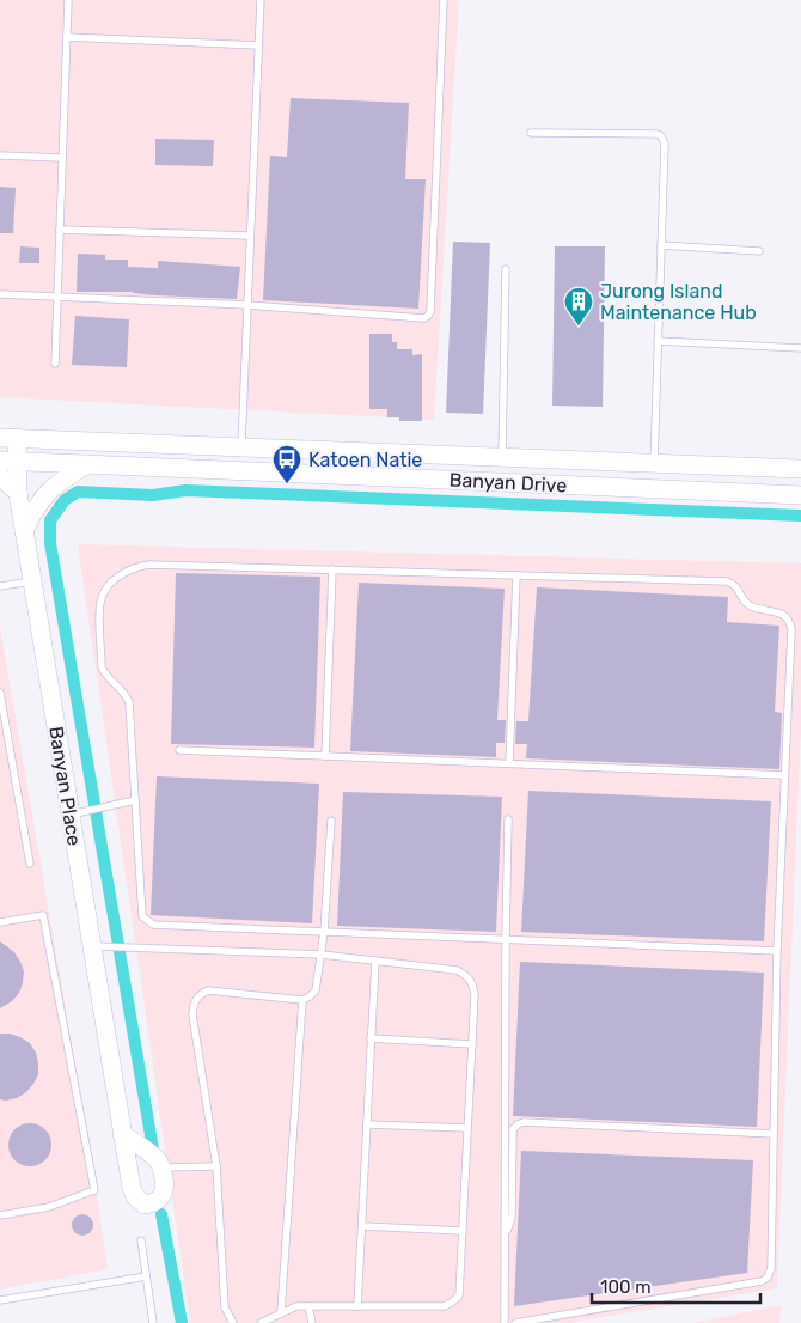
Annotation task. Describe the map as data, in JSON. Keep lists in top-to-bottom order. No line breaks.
{"streets":{"street":["Banyan Drive","Banyan Place"]},"crossings":[["Banyan Drive","Banyan Place"]],"places":{"building":["Jurong Island Maintenance Hub"],"bus stop":["Katoen Natie"]},"scale_bar":"100 m"}
